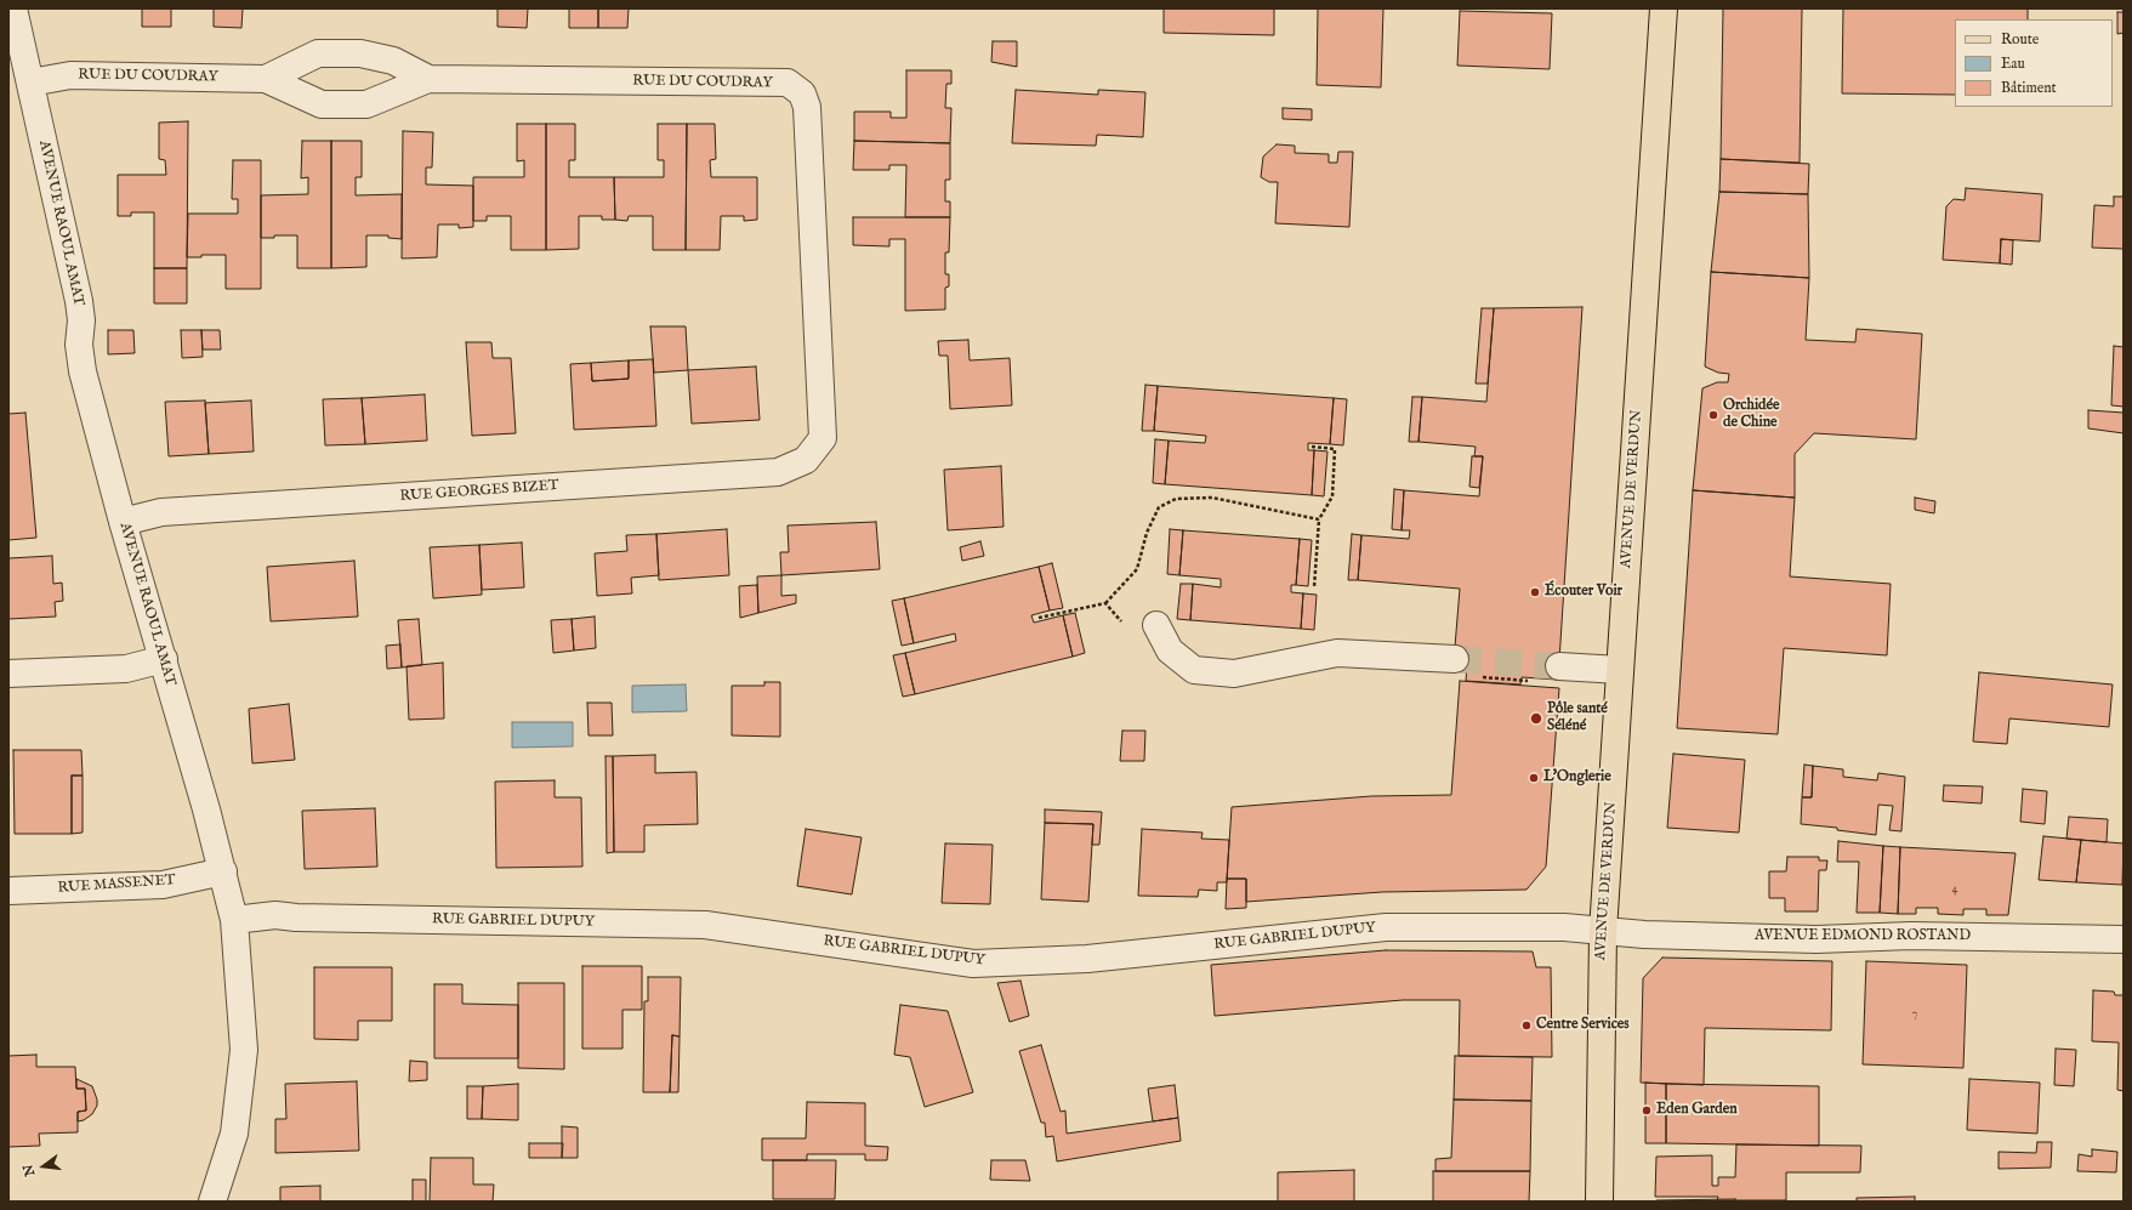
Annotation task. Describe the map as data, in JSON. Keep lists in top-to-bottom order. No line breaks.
{"streets":{"main road":["AVENUE DE VERDUN"],"street":["RUE DU COUDRAY","AVENUE RAOUL AMAT","RUE GEORGES BIZET","RUE MASSENET","RUE GABRIEL DUPUY","AVENUE EDMOND ROSTAND"]},"crossings":[["RUE DU COUDRAY","AVENUE RAOUL AMAT"],["RUE DU COUDRAY","RUE GEORGES BIZET"],["AVENUE RAOUL AMAT","RUE GEORGES BIZET"],["AVENUE RAOUL AMAT","RUE MASSENET"],["AVENUE RAOUL AMAT","RUE GABRIEL DUPUY"],["AVENUE DE VERDUN","RUE GABRIEL DUPUY"],["AVENUE DE VERDUN","AVENUE EDMOND ROSTAND"],["RUE GABRIEL DUPUY","AVENUE EDMOND ROSTAND"]],"places":["Orchidée de Chine","Écouter Voir","Pôle santé Séléné","L'Onglerie","Centre Services","Eden Garden"],"house_numbers":["4","7"],"legend":["Route","Eau","Bâtiment"],"north":"left"}
